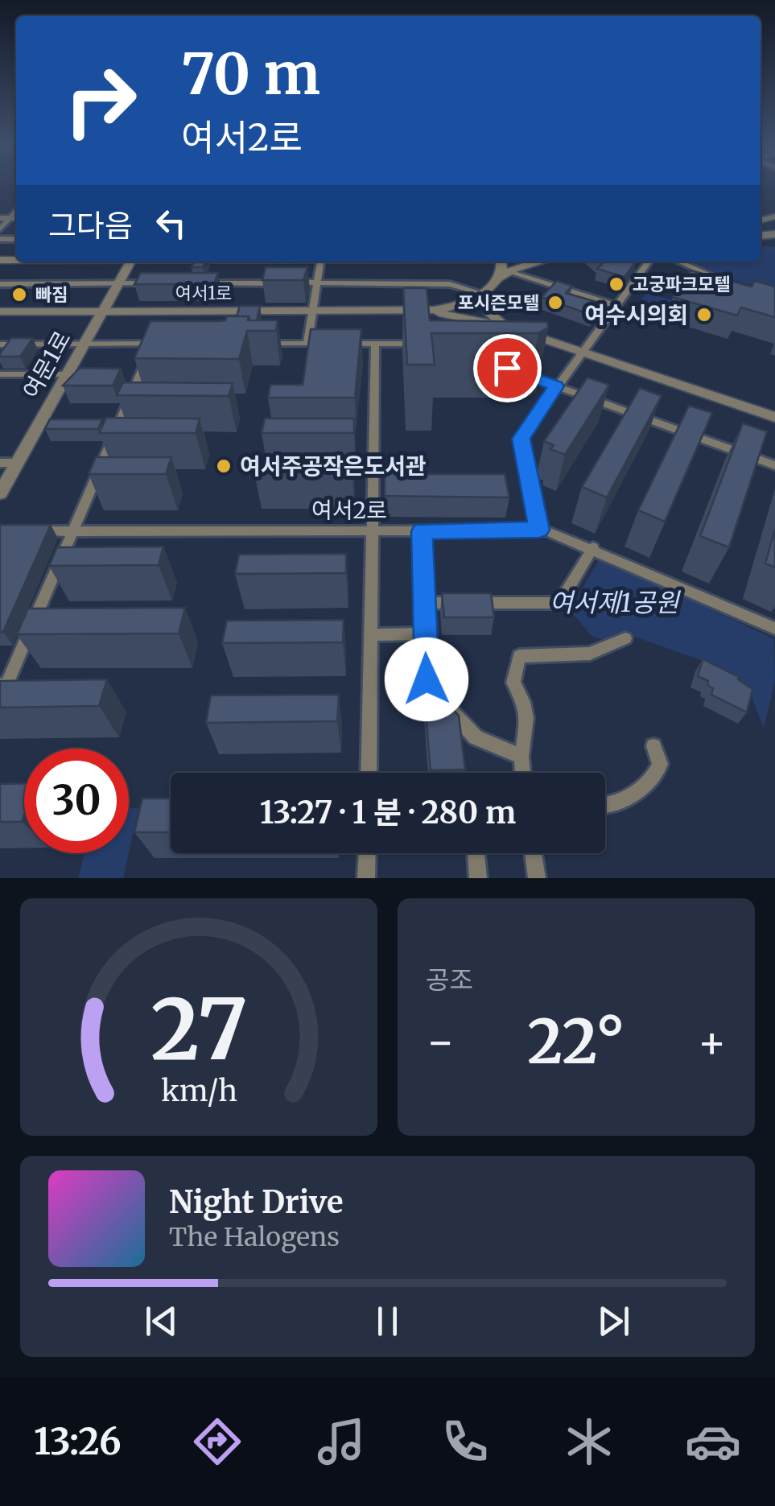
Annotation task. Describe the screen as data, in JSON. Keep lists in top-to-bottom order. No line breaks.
{"streets":{"street":["여서1로","여문1로","여서2로"]},"crossings":[["여서1로","여문1로"]],"parks":["여서제1공원"],"places":["고궁파크모텔","빠짐","포시즌모텔","여수시의회","여서주공작은도서관"],"page":{"turn":["70 m","여서2로"],"then":"그다음","limit":"30","trip":"13:27 · 1 분 · 280 m","tile":"공조","heat":["−","22°","+"],"song":["Night Drive","The Halogens"],"tabs":"13:26","gauge":["27","km/h"]}}
